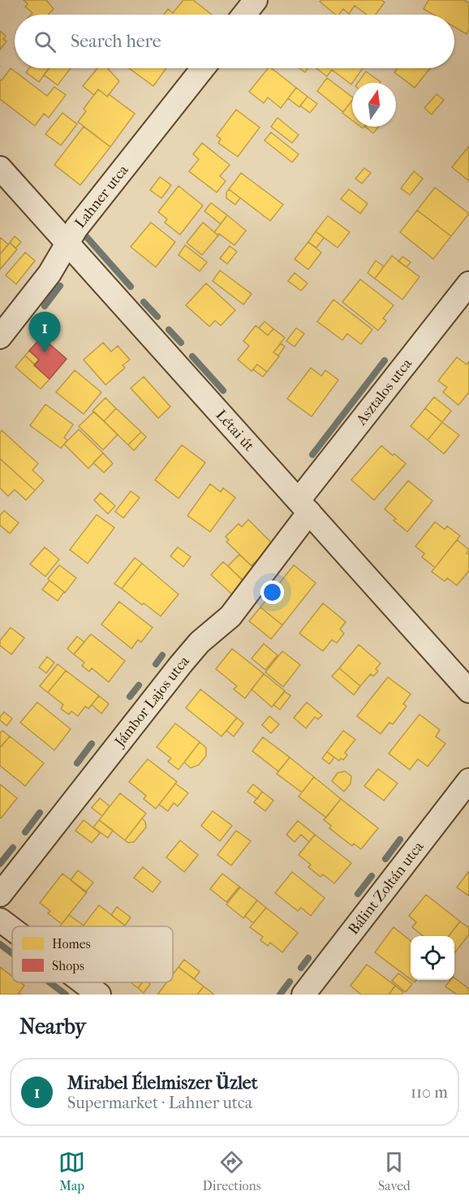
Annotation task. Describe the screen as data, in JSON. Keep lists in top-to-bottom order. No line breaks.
{"streets":{"street":["Lahner utca","Asztalos utca","Létai út","Jámbor Lajos utca","Bálint Zoltán utca"]},"crossings":[["Lahner utca","Létai út"],["Asztalos utca","Létai út"],["Asztalos utca","Jámbor Lajos utca"],["Létai út","Jámbor Lajos utca"]],"legend":["Homes","Shops"],"north":"top","page":{"search":"Search here","pins":"1","heading":"Nearby","list":[{"mark":"1","name":"Mirabel Élelmiszer Üzlet","note":"Supermarket · Lahner utca","value":"110 m"}],"nav":["Map","Directions","Saved"]}}
